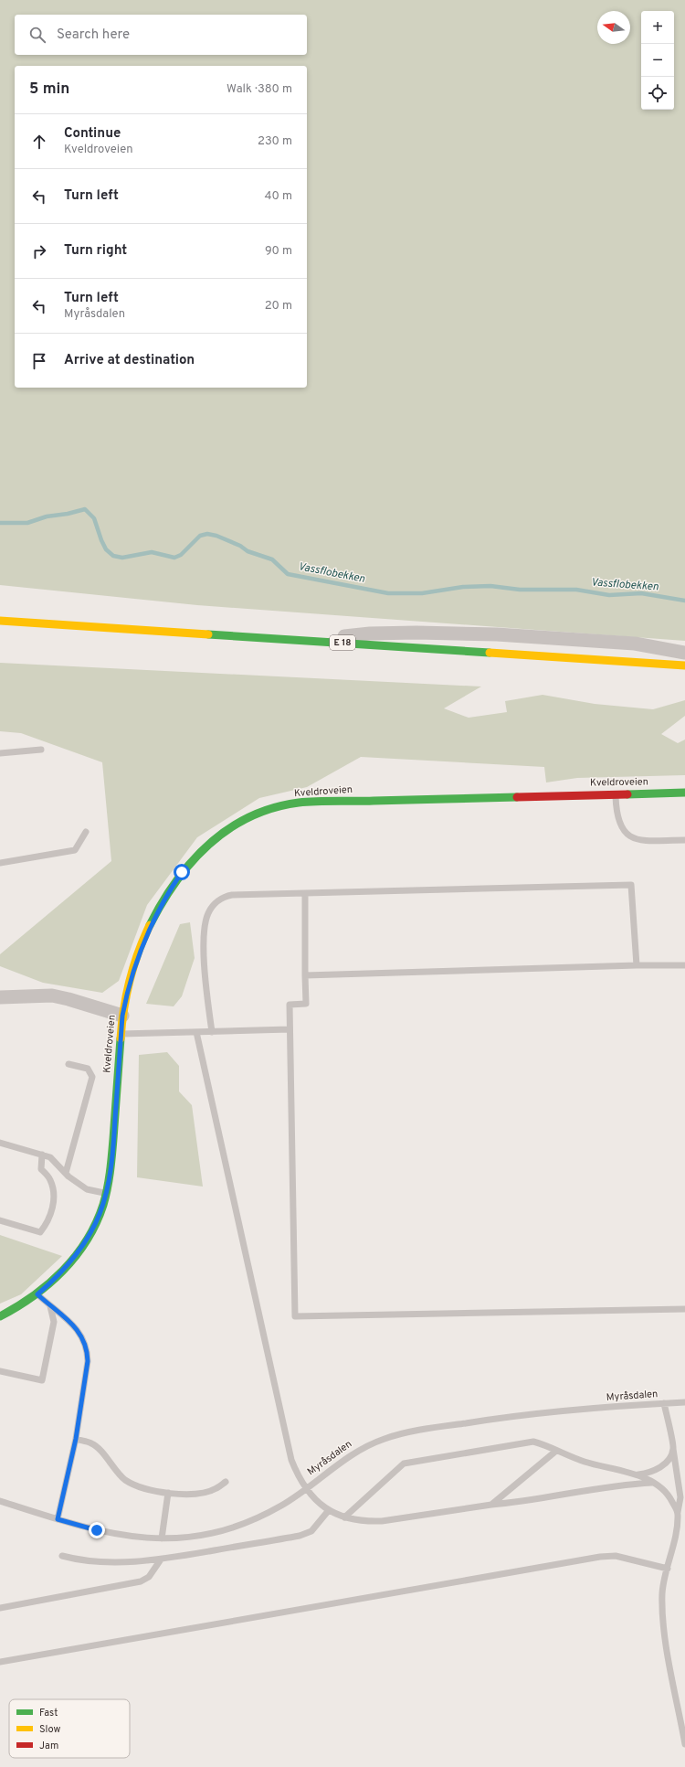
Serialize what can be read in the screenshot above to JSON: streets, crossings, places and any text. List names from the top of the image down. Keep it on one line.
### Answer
{"streets":{"main road":["E 18","Kveldroveien"],"lane":["Myråsdalen"]},"water":["Vassflobekken"],"legend":["Fast","Slow","Jam"],"north":"left","page":{"map_buttons":["+","−"],"search":"Search here","heading":["5 min","Walk · 380 m"],"list":[["Continue","Kveldroveien","230 m"],["Turn left","40 m"],["Turn right","90 m"],["Turn left","Myråsdalen","20 m"],"Arrive at destination"]}}
